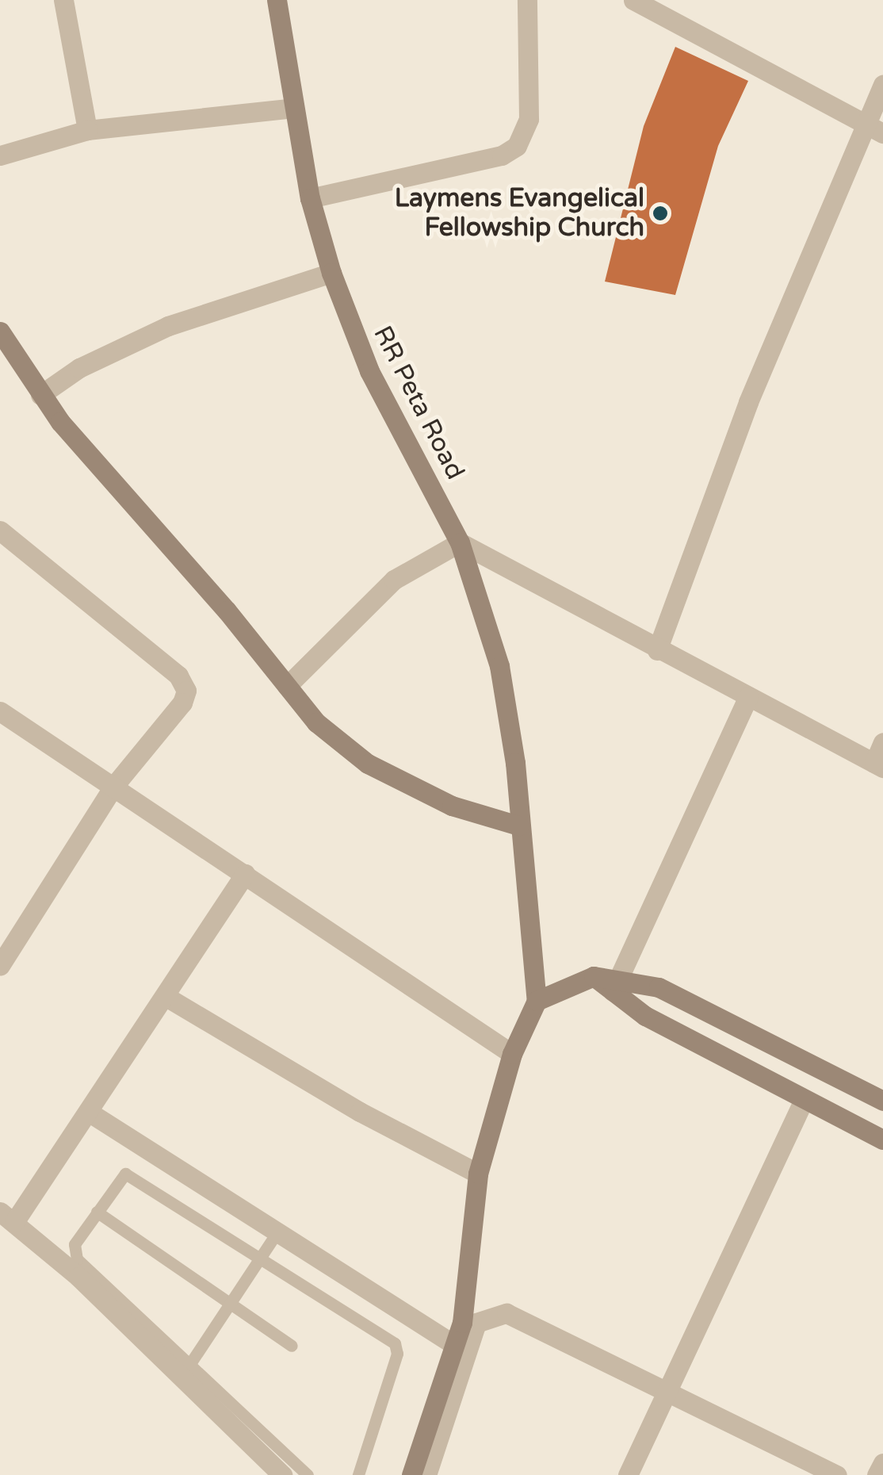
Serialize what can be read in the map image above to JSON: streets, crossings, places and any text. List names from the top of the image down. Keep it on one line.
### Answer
{"streets":{"main road":["RR Peta Road"]},"places":["Laymens Evangelical Fellowship Church"]}
